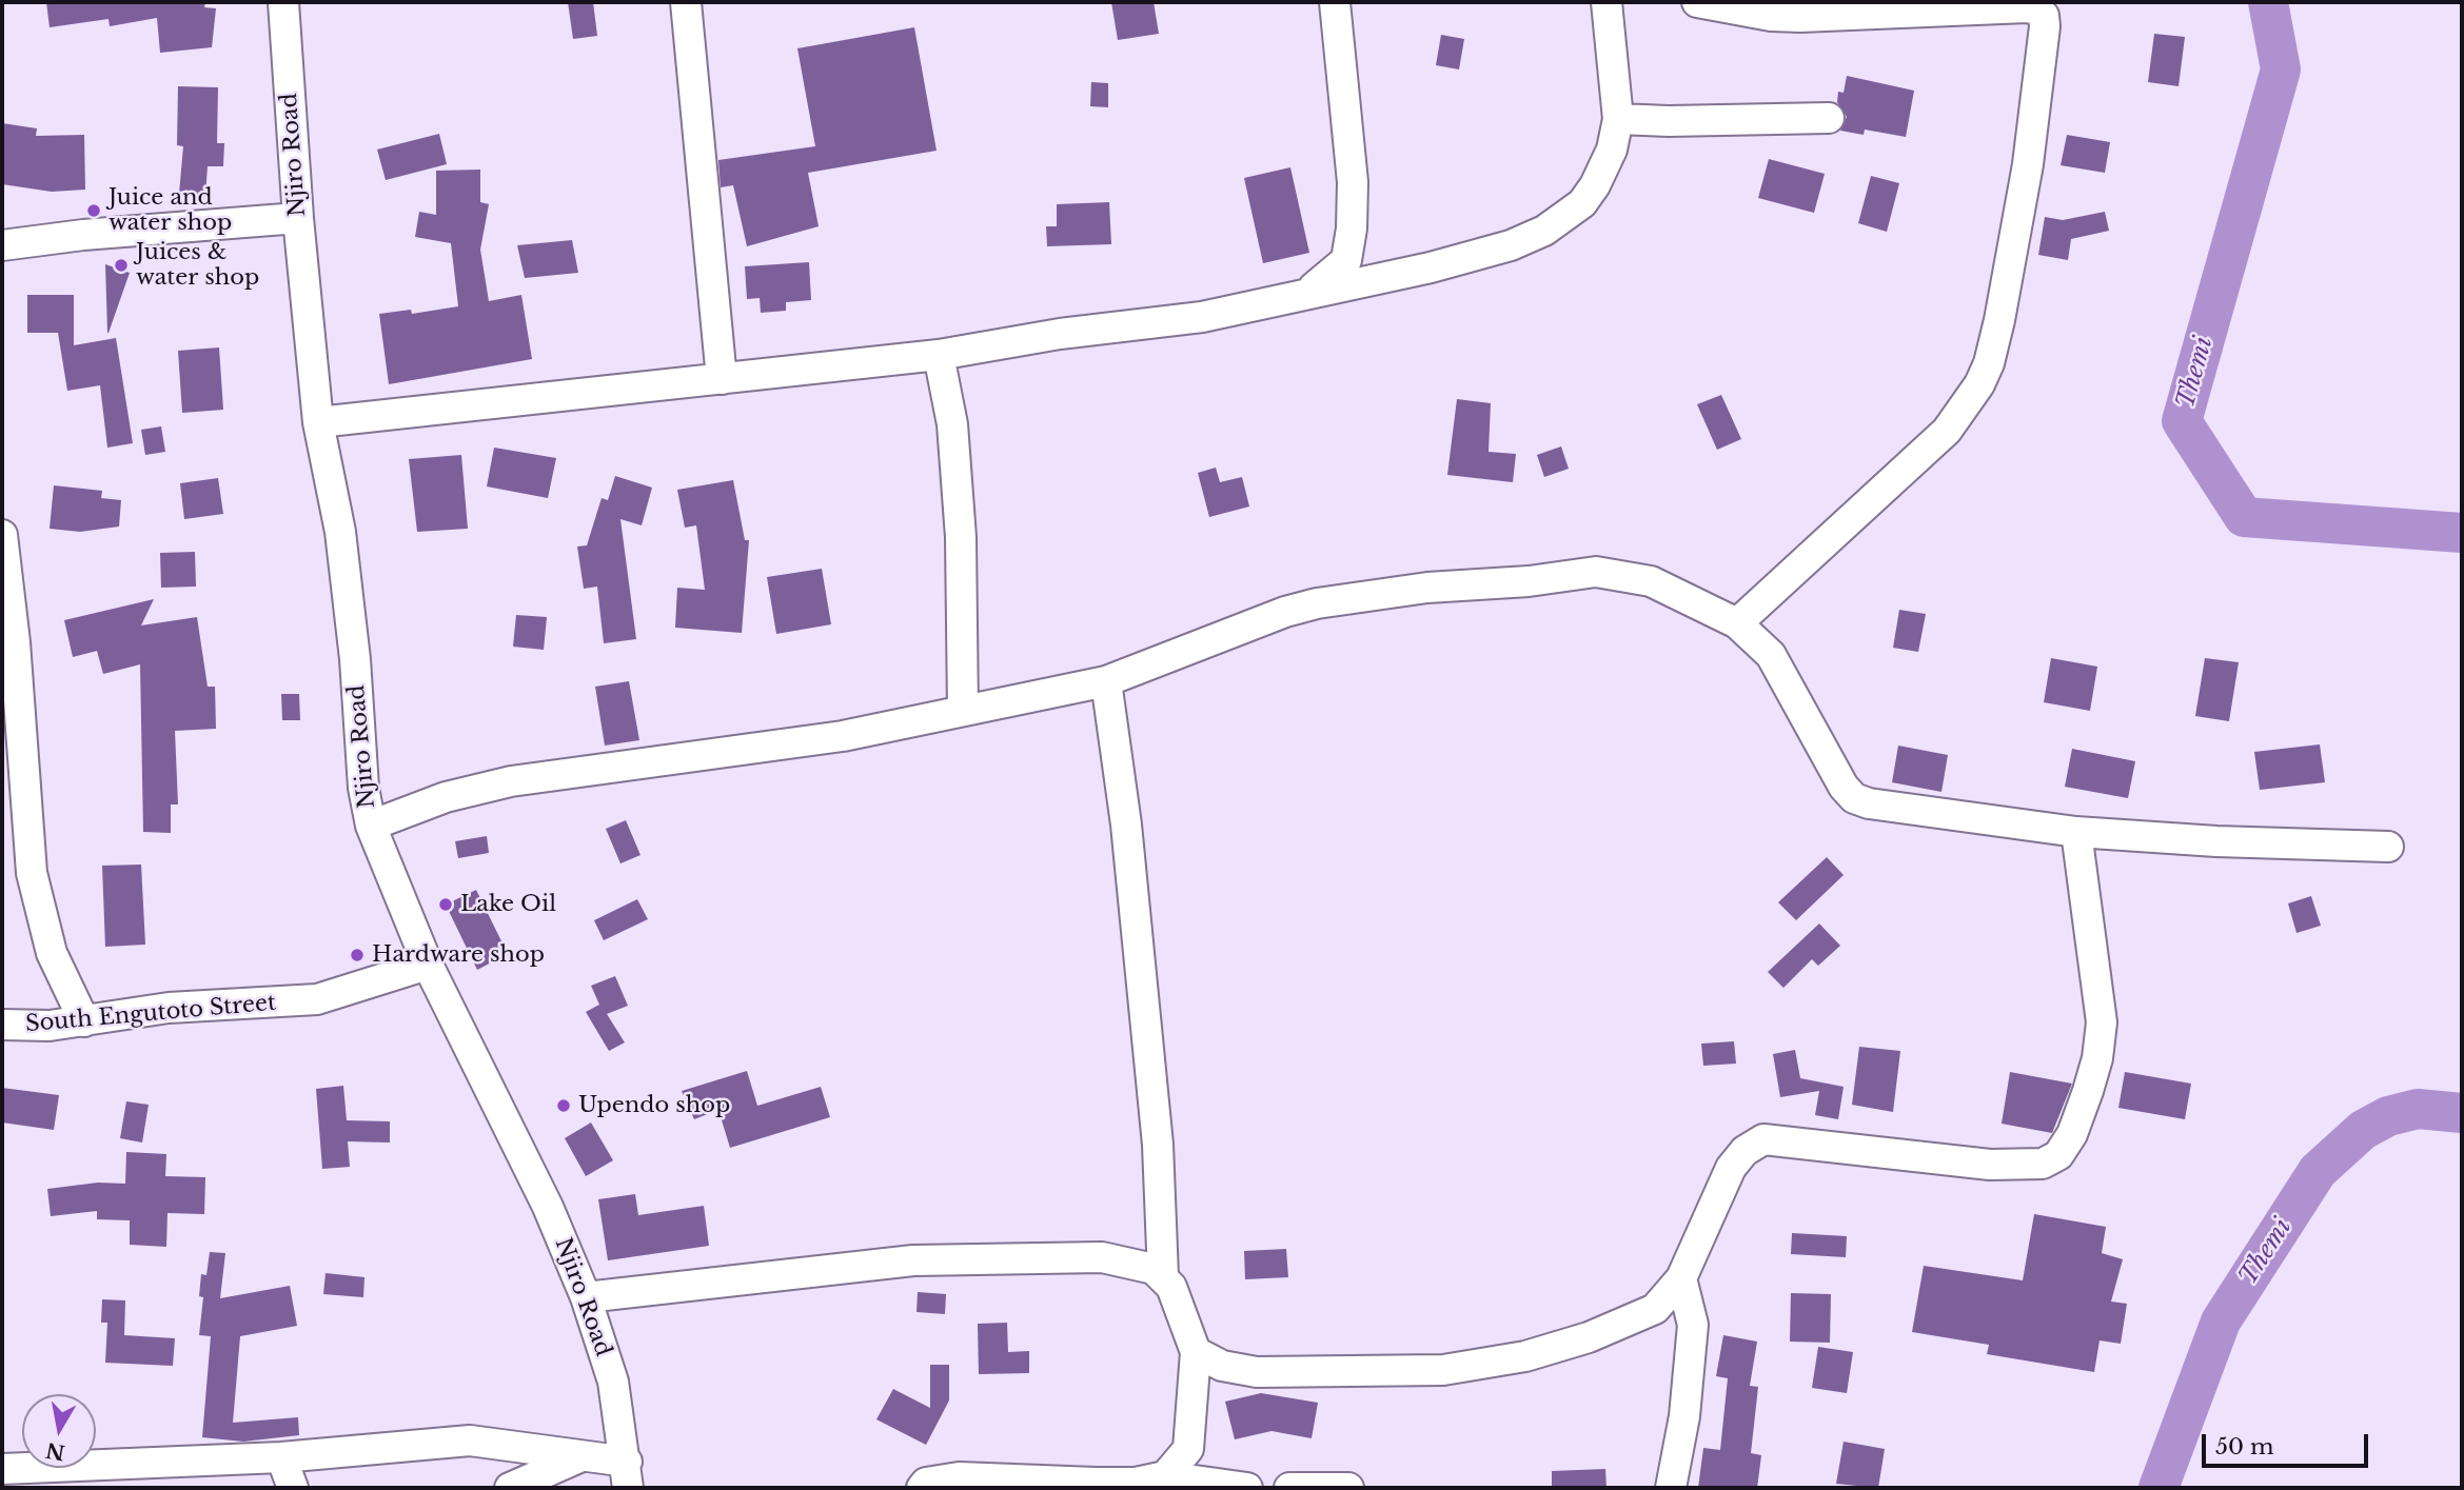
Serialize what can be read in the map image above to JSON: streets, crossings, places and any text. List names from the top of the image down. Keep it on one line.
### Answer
{"streets":{"street":["Njiro Road","South Engutoto Street"]},"crossings":[["Njiro Road","South Engutoto Street"]],"water":["Themi"],"places":["Juice and water shop","Juices & water shop","Lake Oil","Hardware shop","Upendo shop"],"scale_bar":"50 m","north":"bottom"}
